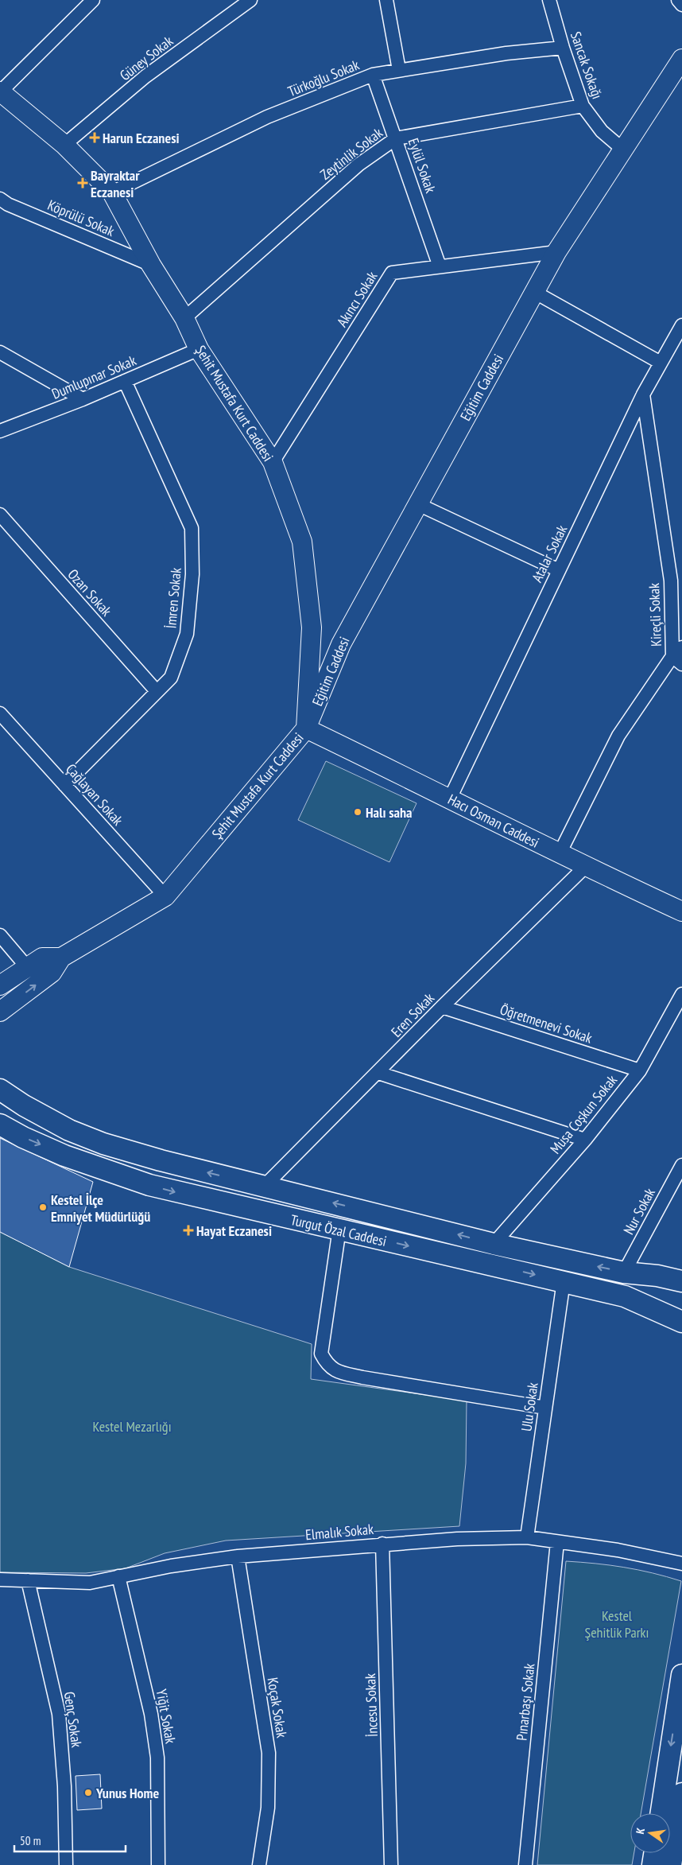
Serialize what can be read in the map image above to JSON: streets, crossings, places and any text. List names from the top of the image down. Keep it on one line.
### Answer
{"streets":{"main road":["Eğitim Caddesi","Şehit Mustafa Kurt Caddesi","Hacı Osman Caddesi","Turgut Özal Caddesi"],"street":["Güney Sokak","Sancak Sokağı","Türkoğlu Sokak","Zeytinlik Sokak","Eylül Sokak","Köprülü Sokak","Akıncı Sokak","Dumlupınar Sokak","Atalar Sokak","Ozan Sokak","İmren Sokak","Kireçli Sokak","Çağlayan Sokak","Eren Sokak","Öğretmenevi Sokak","Musa Coşkun Sokak","Nur Sokak","Ulu Sokak","Elmalık Sokak","Pınarbaşı Sokak","İncesu Sokak","Koçak Sokak","Yiğit Sokak","Genç Sokak"]},"crossings":[["Güney Sokak","Şehit Mustafa Kurt Caddesi"],["Sancak Sokağı","Türkoğlu Sokak"],["Sancak Sokağı","Zeytinlik Sokak"],["Sancak Sokağı","Eğitim Caddesi"],["Türkoğlu Sokak","Eylül Sokak"],["Türkoğlu Sokak","Şehit Mustafa Kurt Caddesi"],["Zeytinlik Sokak","Eylül Sokak"],["Zeytinlik Sokak","Şehit Mustafa Kurt Caddesi"],["Eylül Sokak","Akıncı Sokak"],["Köprülü Sokak","Şehit Mustafa Kurt Caddesi"],["Akıncı Sokak","Eğitim Caddesi"],["Akıncı Sokak","Şehit Mustafa Kurt Caddesi"],["Dumlupınar Sokak","Şehit Mustafa Kurt Caddesi"],["Dumlupınar Sokak","İmren Sokak"],["Eğitim Caddesi","Şehit Mustafa Kurt Caddesi"],["Eğitim Caddesi","Hacı Osman Caddesi"],["Şehit Mustafa Kurt Caddesi","Çağlayan Sokak"],["Şehit Mustafa Kurt Caddesi","Hacı Osman Caddesi"],["Atalar Sokak","Kireçli Sokak"],["Atalar Sokak","Hacı Osman Caddesi"],["Ozan Sokak","İmren Sokak"],["İmren Sokak","Çağlayan Sokak"],["Kireçli Sokak","Hacı Osman Caddesi"],["Hacı Osman Caddesi","Eren Sokak"],["Eren Sokak","Öğretmenevi Sokak"],["Eren Sokak","Turgut Özal Caddesi"],["Öğretmenevi Sokak","Musa Coşkun Sokak"],["Musa Coşkun Sokak","Turgut Özal Caddesi"],["Nur Sokak","Turgut Özal Caddesi"],["Turgut Özal Caddesi","Ulu Sokak"],["Ulu Sokak","Elmalık Sokak"],["Elmalık Sokak","Pınarbaşı Sokak"],["Elmalık Sokak","İncesu Sokak"],["Elmalık Sokak","Koçak Sokak"],["Elmalık Sokak","Yiğit Sokak"],["Elmalık Sokak","Genç Sokak"]],"parks":["Kestel Mezarlığı","Kestel Şehitlik Parkı"],"places":{"health":["Harun Eczanesi","Bayraktar Eczanesi","Hayat Eczanesi"],"other":["Halı saha","Kestel İlçe Emniyet Müdürlüğü","Yunus Home"]},"scale_bar":"50 m","north":"left"}
